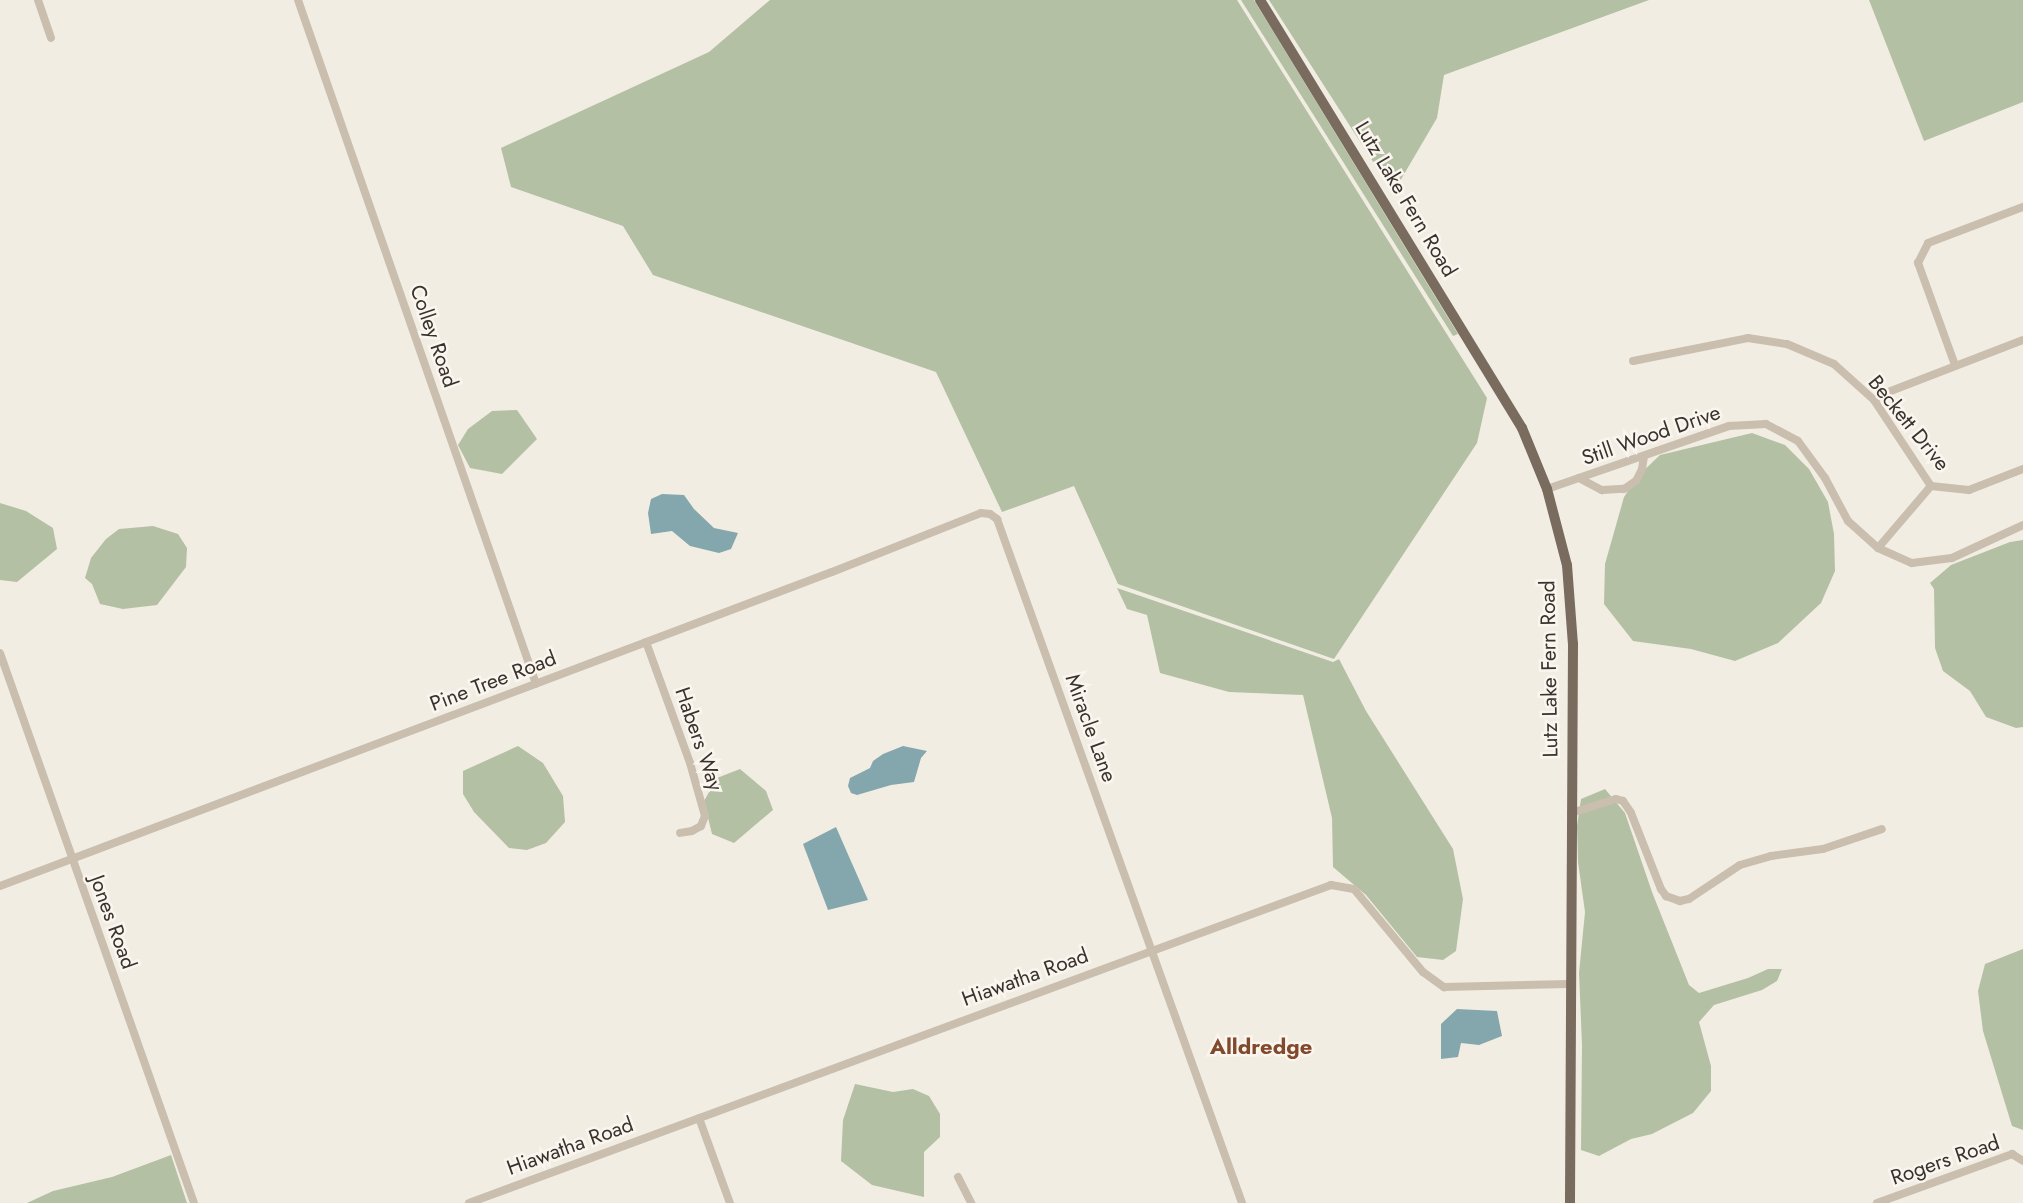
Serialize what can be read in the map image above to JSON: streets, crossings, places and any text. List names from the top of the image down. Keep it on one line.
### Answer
{"streets":{"main road":["Lutz Lake Fern Road"],"street":["Colley Road","Beckett Drive","Still Wood Drive","Pine Tree Road","Miracle Lane","Habers Way","Jones Road","Hiawatha Road","Rogers Road"]},"crossings":[["Lutz Lake Fern Road","Still Wood Drive"],["Lutz Lake Fern Road","Hiawatha Road"],["Colley Road","Pine Tree Road"],["Pine Tree Road","Miracle Lane"],["Pine Tree Road","Habers Way"],["Pine Tree Road","Jones Road"],["Miracle Lane","Hiawatha Road"]],"districts":["Alldredge"]}
